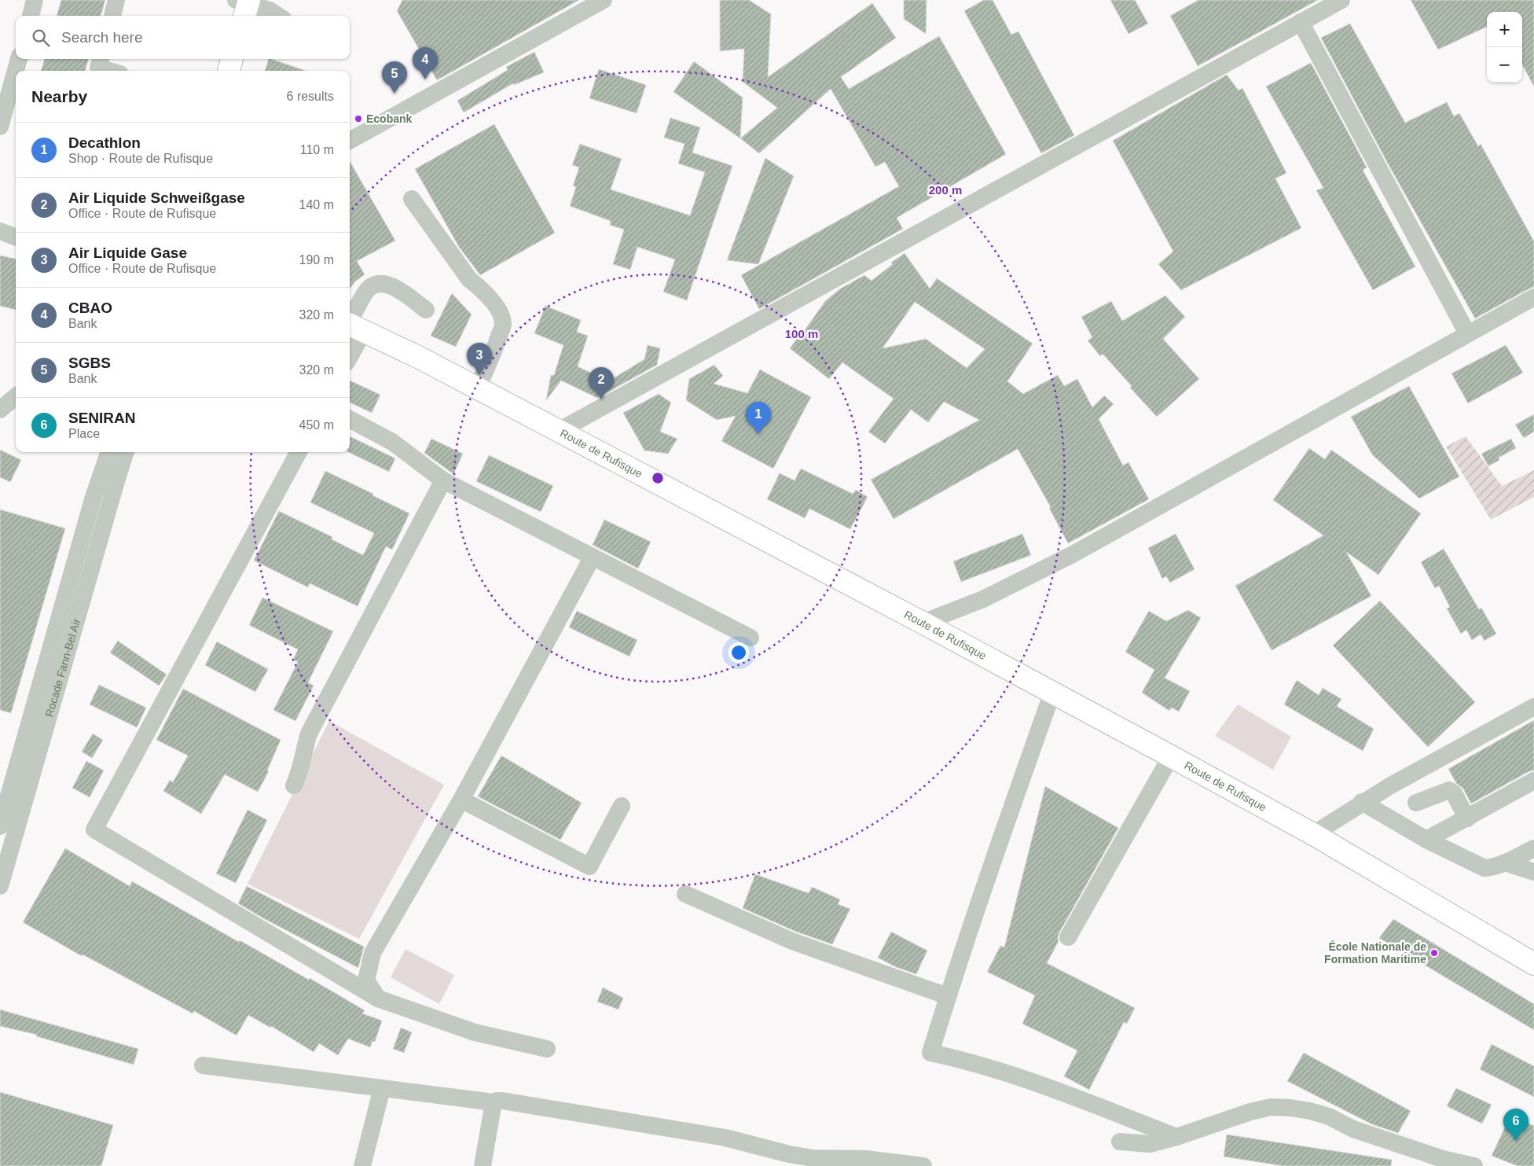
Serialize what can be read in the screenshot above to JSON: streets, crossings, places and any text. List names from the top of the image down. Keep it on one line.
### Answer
{"streets":{"main road":["Route de Rufisque"],"street":["Rocade Fann-Bel Air"]},"places":["Ecobank","École Nationale de Formation Maritime"],"page":{"map_buttons":["+","−"],"search":"Search here","pins":["4","5","3","2","1","6"],"heading":["Nearby","6 results"],"list":[{"mark":"1","name":"Decathlon","note":"Shop · Route de Rufisque","value":"110 m"},{"mark":"2","name":"Air Liquide Schweißgase","note":"Office · Route de Rufisque","value":"140 m"},{"mark":"3","name":"Air Liquide Gase","note":"Office · Route de Rufisque","value":"190 m"},{"mark":"4","name":"CBAO","note":"Bank","value":"320 m"},{"mark":"5","name":"SGBS","note":"Bank","value":"320 m"},{"mark":"6","name":"SENIRAN","note":"Place","value":"450 m"}]},"rings":["200 m","100 m"]}
